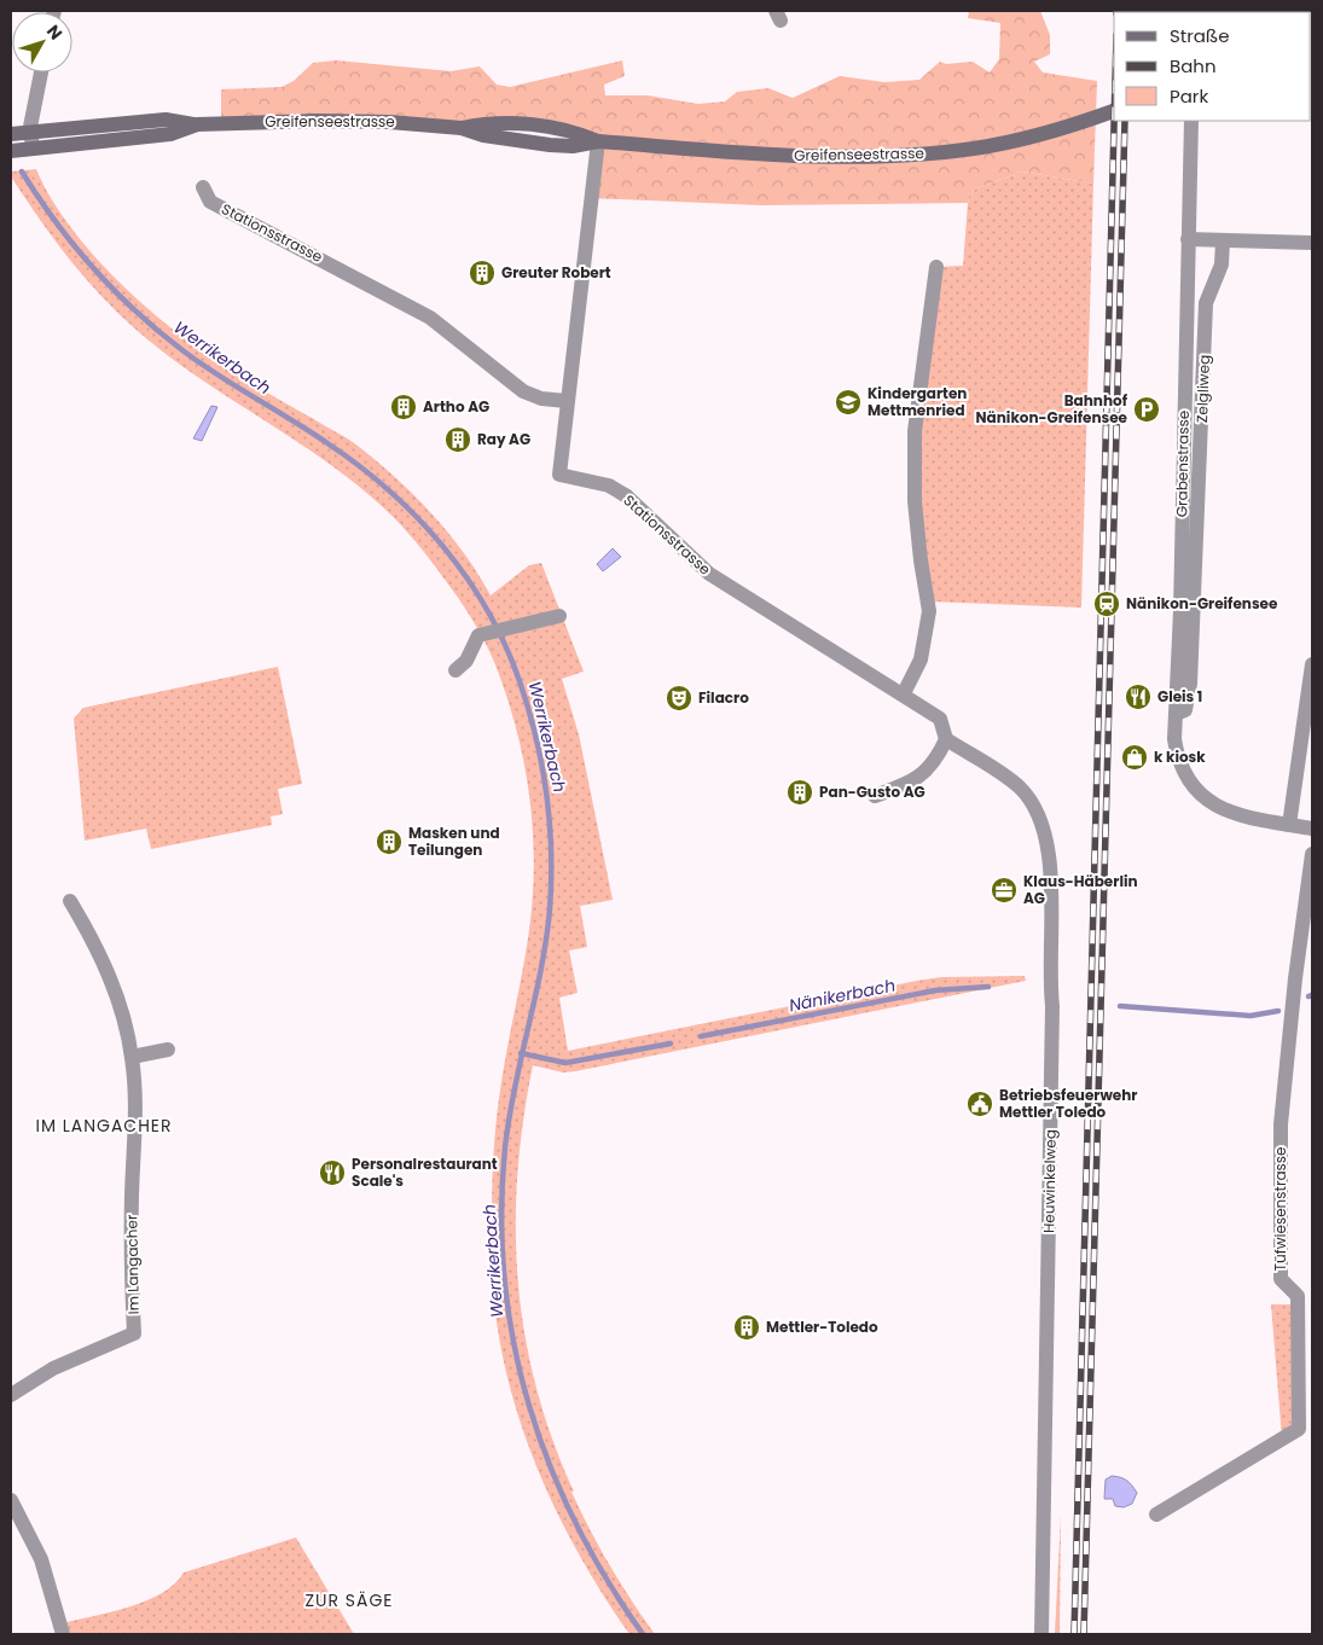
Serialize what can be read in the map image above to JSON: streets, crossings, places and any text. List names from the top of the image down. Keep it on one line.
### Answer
{"streets":{"street":["Greifenseestrasse","Stationsstrasse","Zelgliweg","Grabenstrasse","Heuwinkelweg","Tüfwiesenstrasse","Im Langacher"]},"crossings":[["Stationsstrasse","Heuwinkelweg"],["Zelgliweg","Grabenstrasse"]],"districts":["IM LANGACHER","ZUR SÄGE"],"water":["Werrikerbach","Nänikerbach"],"places":{"building":["Greuter Robert","Artho AG","Ray AG","Pan-Gusto AG","Masken und Teilungen","Mettler-Toledo"],"school or university":["Kindergarten Mettmenried"],"parking":["Bahnhof Nänikon-Greifensee"],"station":["Nänikon-Greifensee"],"restaurant":["Gleis 1","Personalrestaurant Scale's"],"theatre":["Filacro"],"shop":["k kiosk"],"office":["Klaus-Häberlin AG"],"public building":["Betriebsfeuerwehr Mettler Toledo"]},"legend":["Straße","Bahn","Park"],"north":"top right"}
